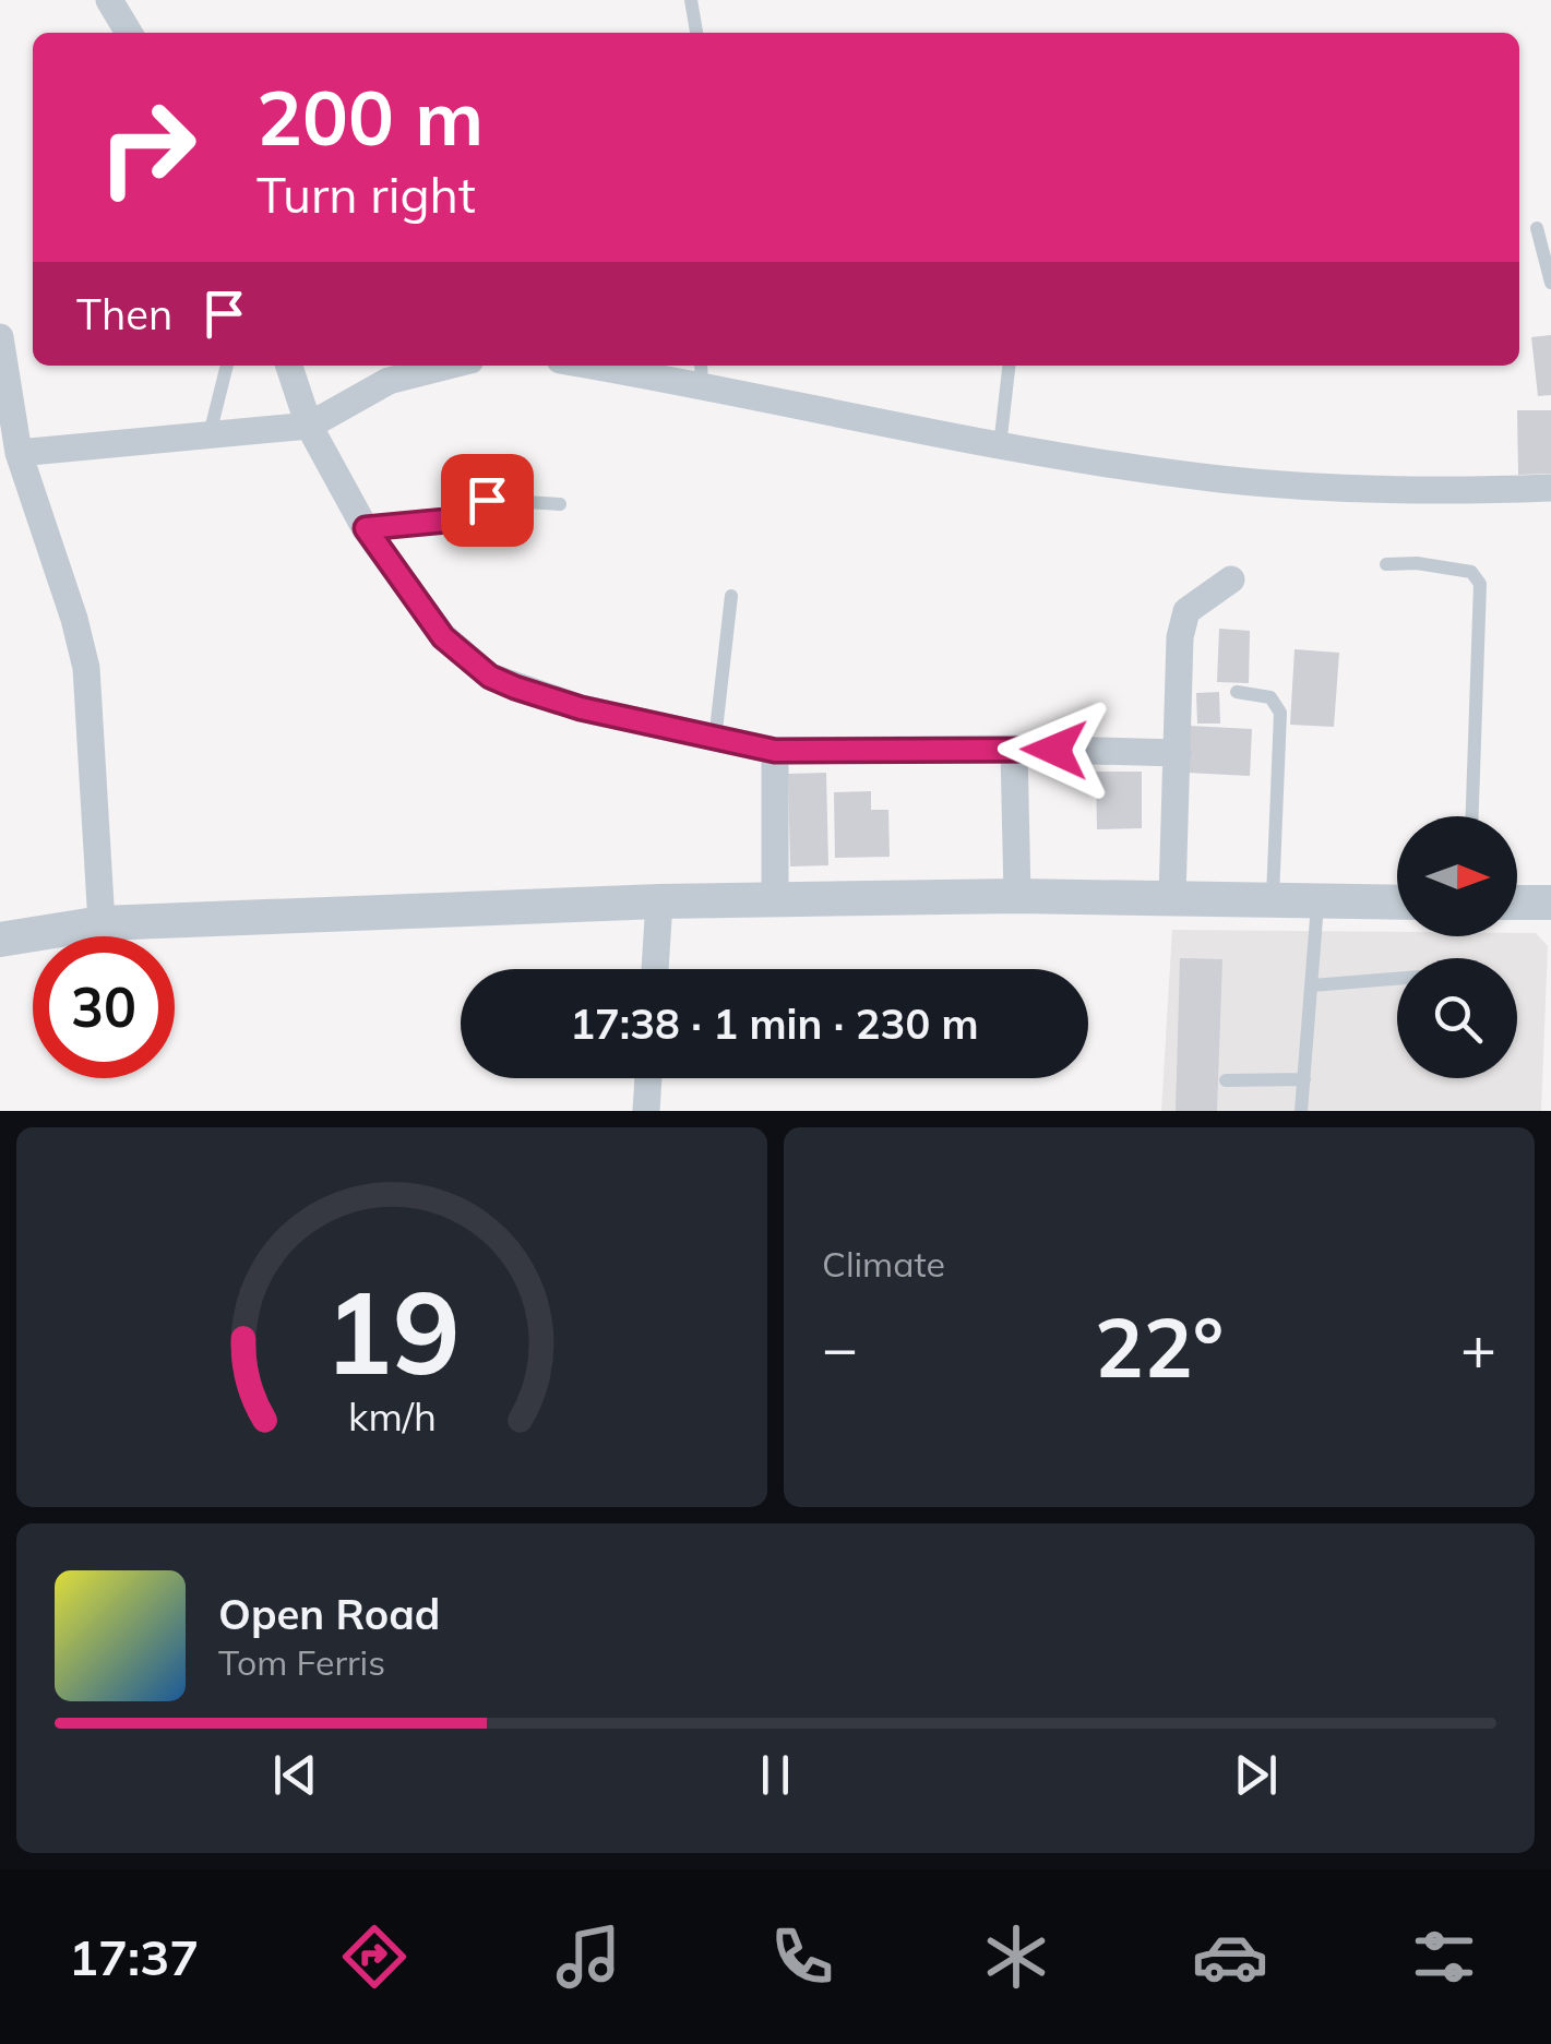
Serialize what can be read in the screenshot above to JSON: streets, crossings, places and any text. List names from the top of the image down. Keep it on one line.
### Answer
{"north":"right","page":{"turn":["200 m","Turn right"],"then":"Then","limit":"30","trip":"17:38 · 1 min · 230 m","tile":"Climate","heat":["−","22°","+"],"song":["Open Road","Tom Ferris"],"tabs":"17:37","gauge":["19","km/h"]}}
